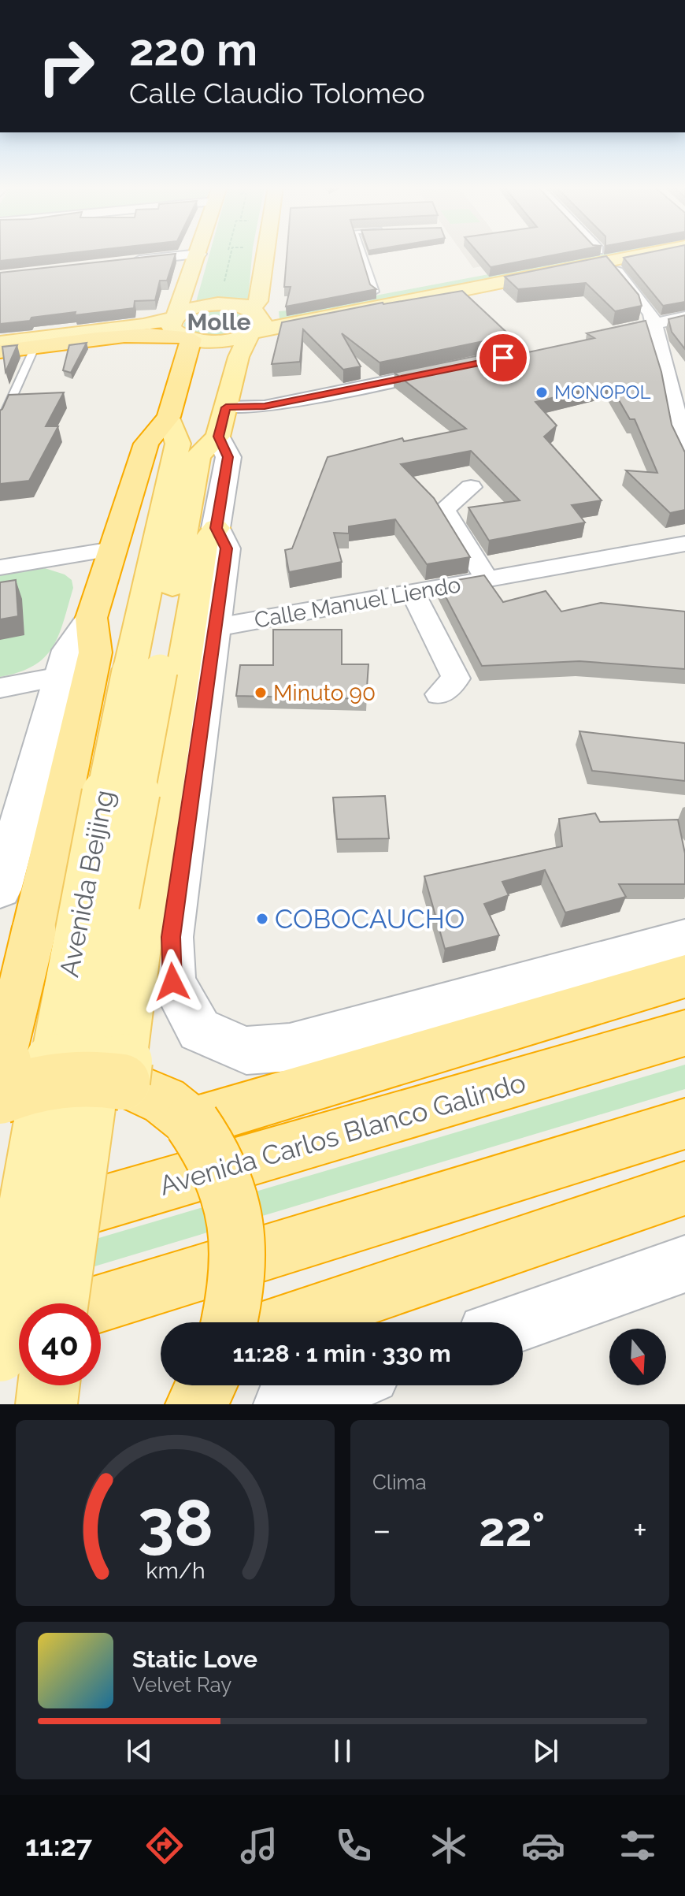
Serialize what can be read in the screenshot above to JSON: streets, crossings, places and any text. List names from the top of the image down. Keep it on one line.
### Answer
{"streets":{"highway":["Avenida Carlos Blanco Galindo"],"main road":["Avenida Beijing"],"street":["Calle Manuel Liendo"]},"districts":["Molle"],"places":["MONOPOL","Minuto 90","COBOCAUCHO"],"north":"bottom","page":{"turn":["220 m","Calle Claudio Tolomeo"],"limit":"40","trip":"11:28 · 1 min · 330 m","tile":"Clima","heat":["−","22°","+"],"song":["Static Love","Velvet Ray"],"tabs":"11:27","gauge":["38","km/h"]}}
